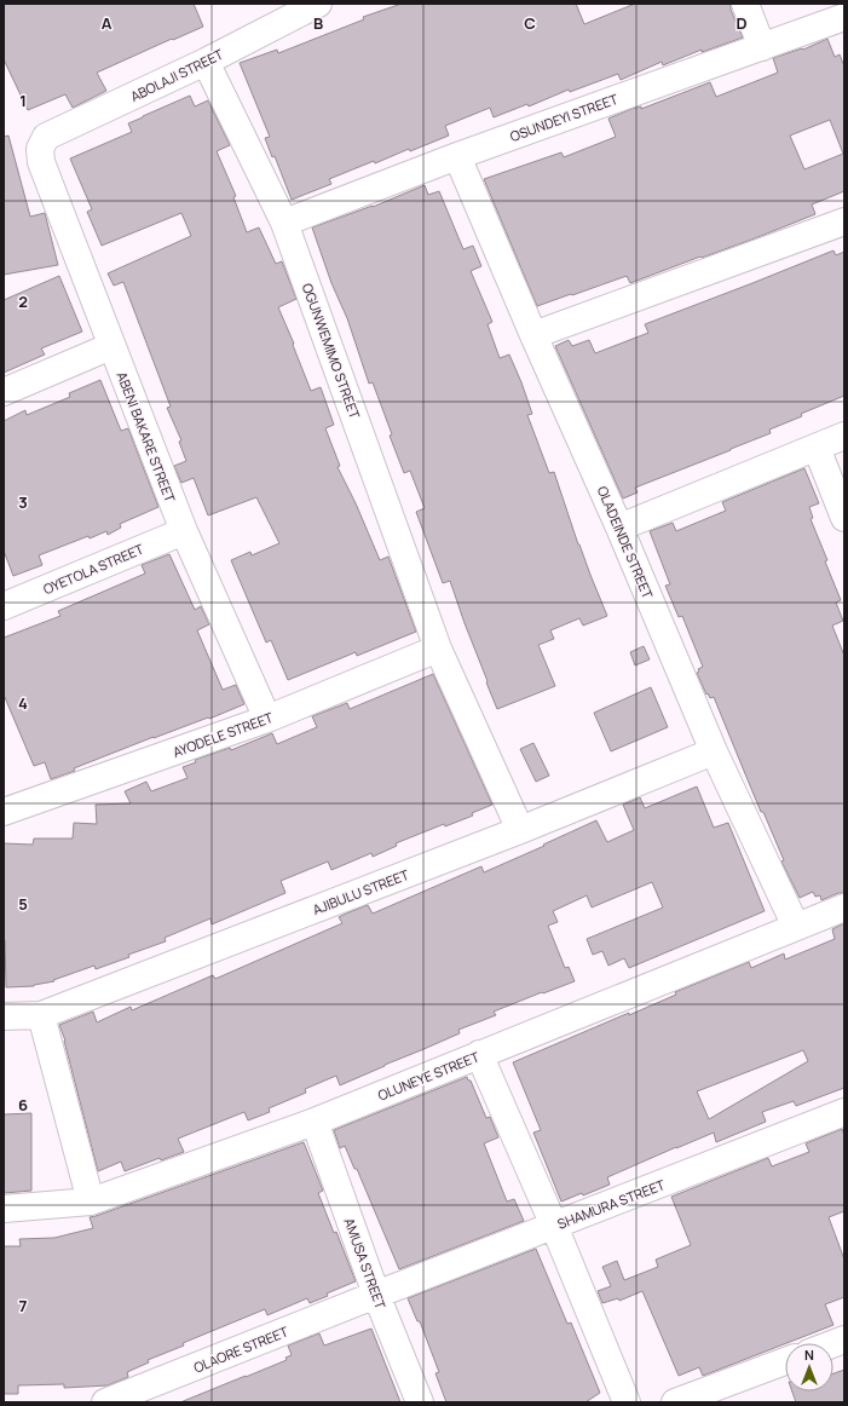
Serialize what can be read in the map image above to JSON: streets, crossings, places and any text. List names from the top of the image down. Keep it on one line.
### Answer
{"streets":{"street":["ABOLAJI STREET","OSUNDEYI STREET","OGUNWEMIMO STREET","ABENI BAKARE STREET","OLADEINDE STREET","OYETOLA STREET","AYODELE STREET","AJIBULU STREET","OLUNEYE STREET","SHAMURA STREET","AMUSA STREET","OLAORE STREET"]},"crossings":[["ABOLAJI STREET","OGUNWEMIMO STREET"],["ABOLAJI STREET","ABENI BAKARE STREET"],["OSUNDEYI STREET","OGUNWEMIMO STREET"],["OSUNDEYI STREET","OLADEINDE STREET"],["OGUNWEMIMO STREET","AYODELE STREET"],["OGUNWEMIMO STREET","AJIBULU STREET"],["ABENI BAKARE STREET","OYETOLA STREET"],["ABENI BAKARE STREET","AYODELE STREET"],["OLADEINDE STREET","AJIBULU STREET"],["OLADEINDE STREET","OLUNEYE STREET"],["OLUNEYE STREET","AMUSA STREET"],["SHAMURA STREET","AMUSA STREET"],["SHAMURA STREET","OLAORE STREET"],["AMUSA STREET","OLAORE STREET"]],"north":"top","grid":{"columns":["A","B","C","D"],"rows":["1","2","3","4","5","6","7"]}}
